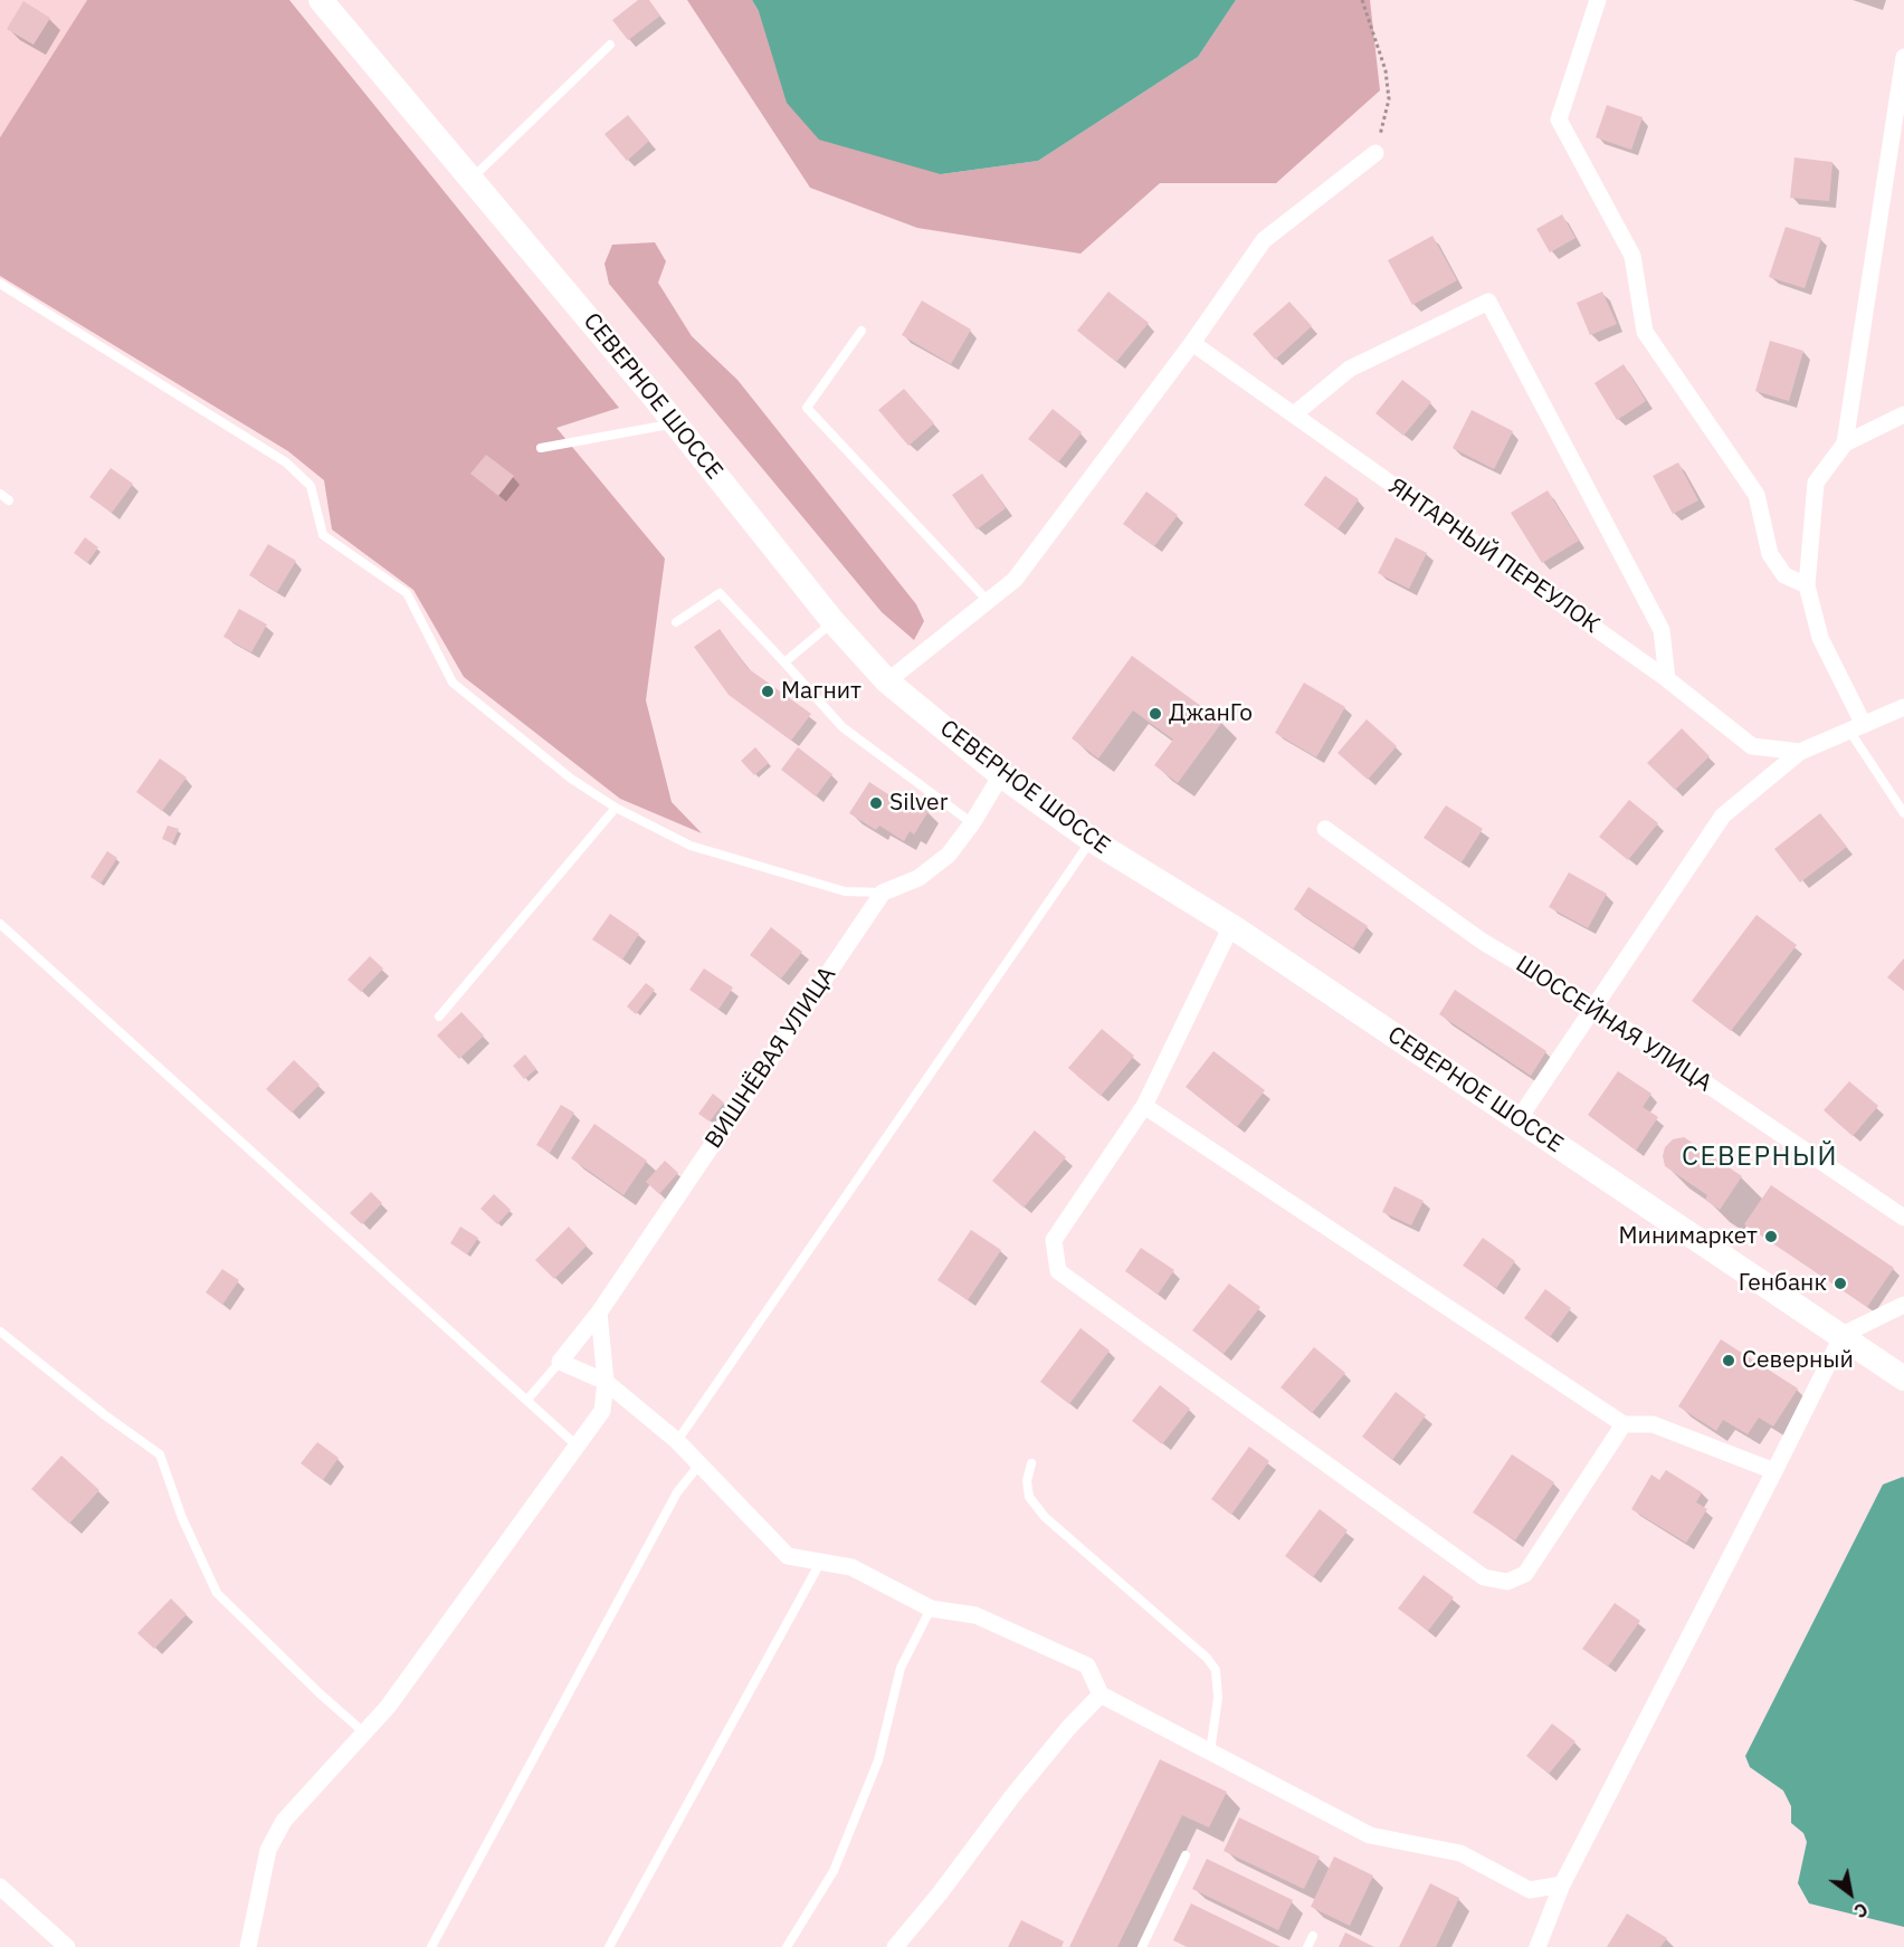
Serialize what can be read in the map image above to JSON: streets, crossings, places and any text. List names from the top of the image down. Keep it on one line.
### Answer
{"streets":{"main road":["СЕВЕРНОЕ ШОССЕ"],"street":["ЯНТАРНЫЙ ПЕРЕУЛОК","ШОССЕЙНАЯ УЛИЦА","ВИШНЁВАЯ УЛИЦА"]},"districts":["СЕВЕРНЫЙ"],"places":["Магнит","ДжанГо","Silver","Минимаркет","Генбанк","Северный"],"north":"bottom right"}
